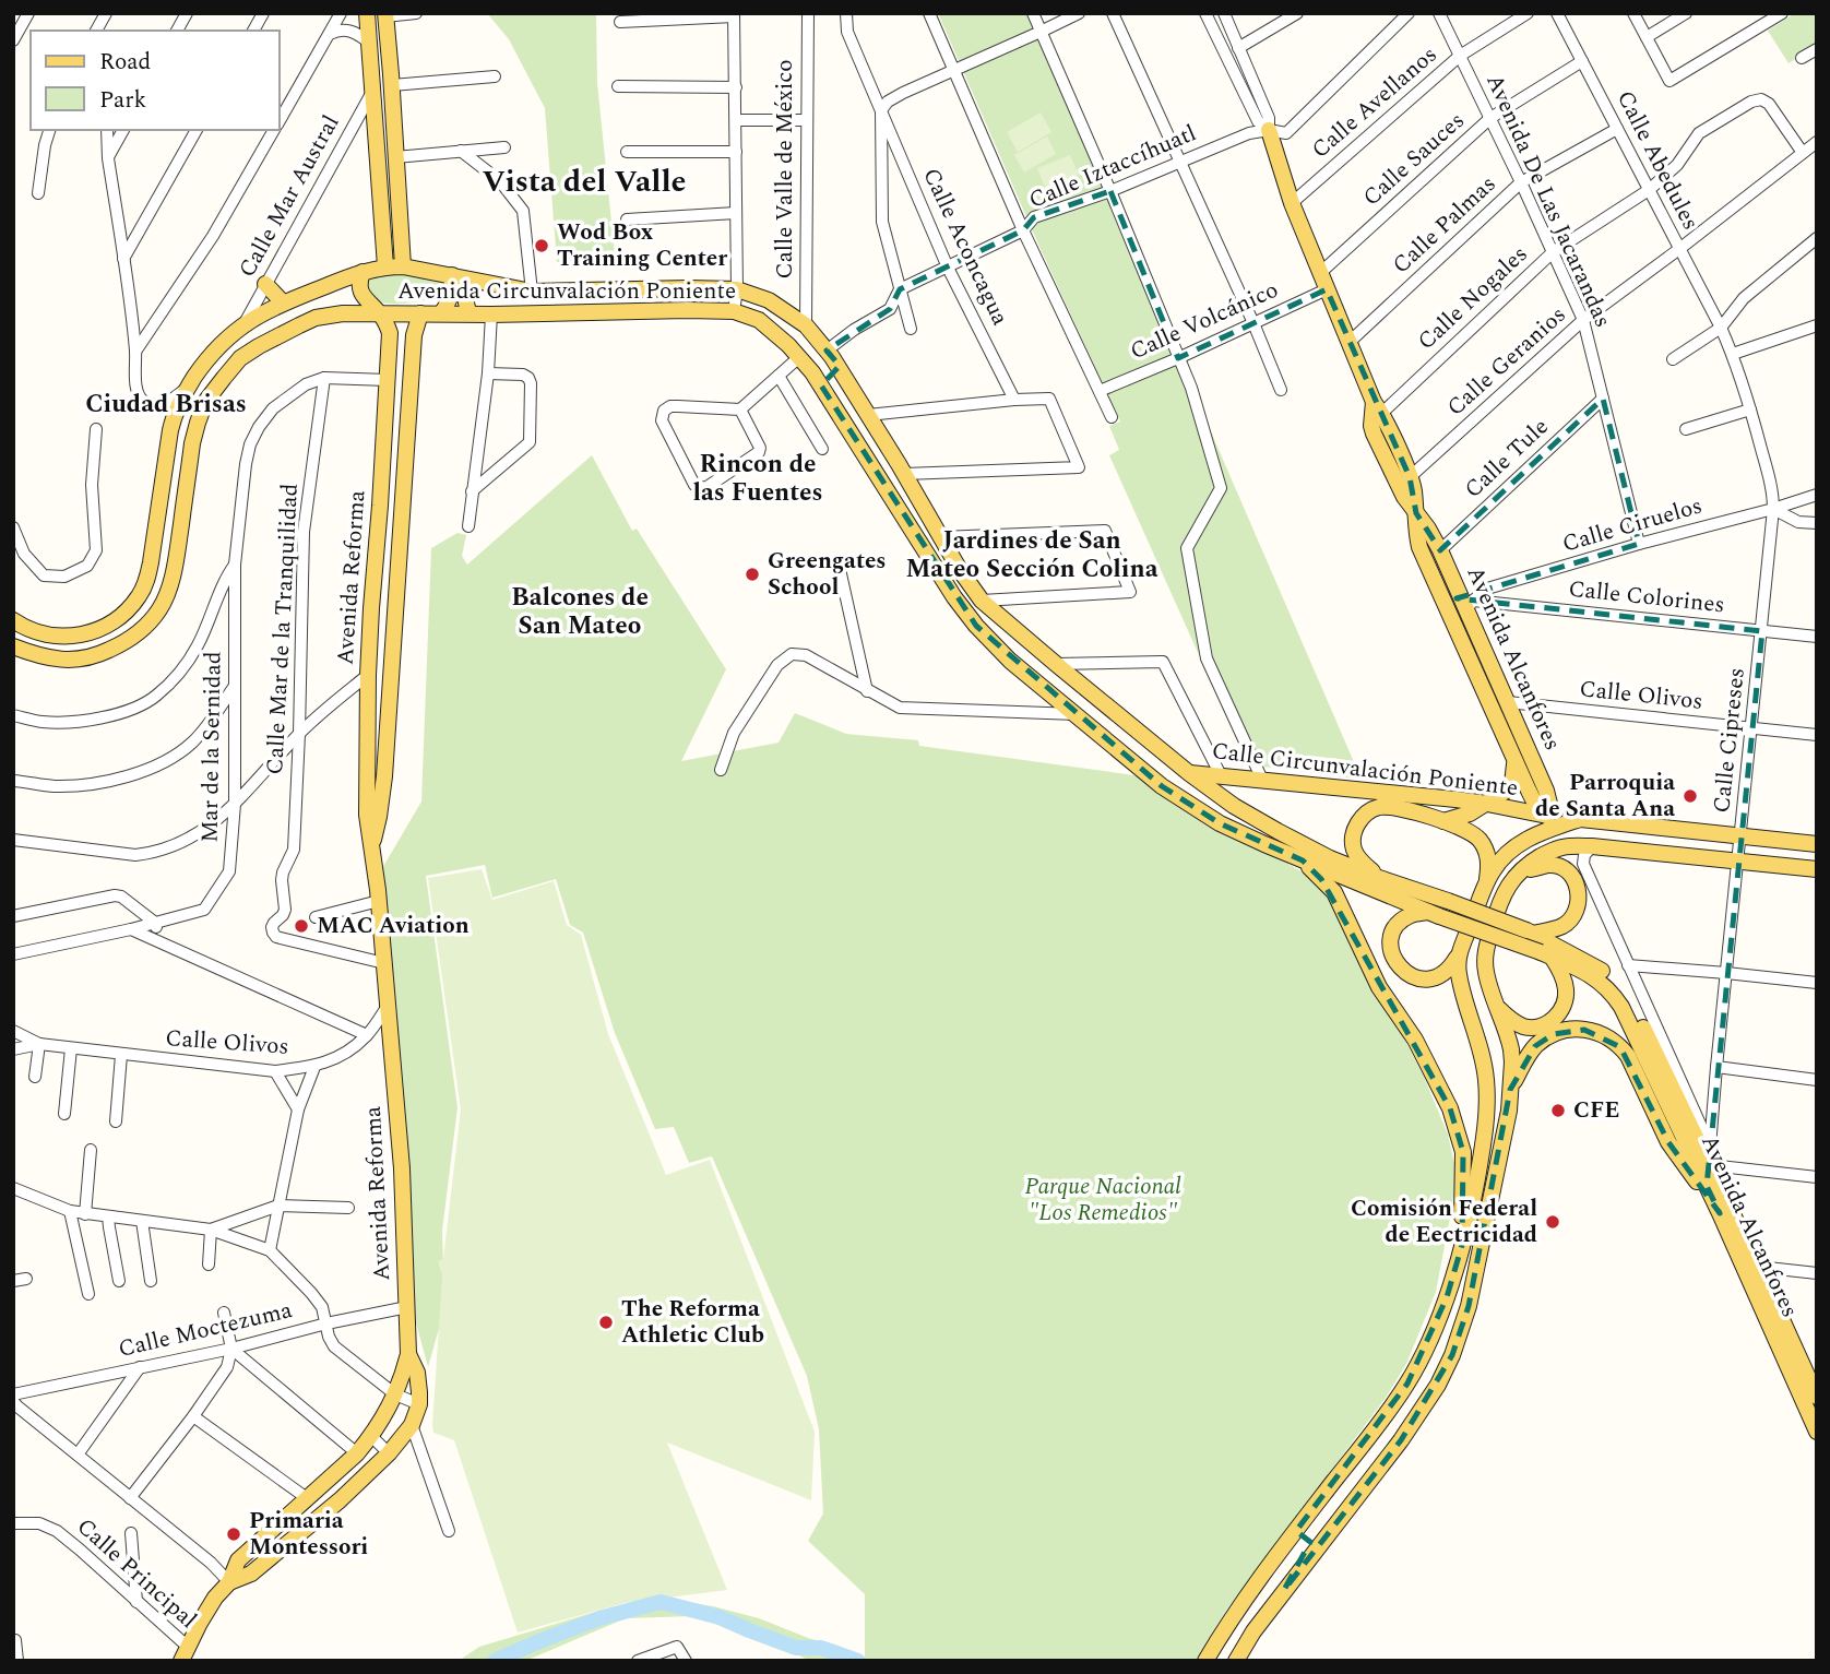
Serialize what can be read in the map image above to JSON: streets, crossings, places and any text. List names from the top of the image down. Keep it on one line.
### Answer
{"streets":{"main road":["Avenida Circunvalación Poniente","Avenida Reforma","Avenida Alcanfores","Calle Circunvalación Poniente"],"street":["Calle Avellanos","Calle Sauces","Calle Abedules","Calle Iztaccíhuatl","Calle Valle de México","Calle Mar Austral","Avenida De Las Jacarandas","Calle Palmas","Calle Aconcagua","Calle Nogales","Calle Volcánico","Calle Geranios","Calle Tule","Calle Ciruelos","Calle Colorines","Calle Mar de la Tranquilidad","Calle Olivos","Calle Cipreses","Mar de la Sernidad","Calle Moctezuma","Calle Principal"]},"crossings":[["Calle Avellanos","Avenida De Las Jacarandas"],["Calle Avellanos","Avenida Alcanfores"],["Calle Sauces","Calle Abedules"],["Calle Sauces","Avenida De Las Jacarandas"],["Calle Sauces","Avenida Alcanfores"],["Calle Abedules","Calle Palmas"],["Calle Abedules","Calle Nogales"],["Calle Abedules","Calle Geranios"],["Calle Abedules","Calle Cipreses"],["Calle Iztaccíhuatl","Calle Aconcagua"],["Calle Iztaccíhuatl","Avenida Circunvalación Poniente"],["Calle Iztaccíhuatl","Avenida Alcanfores"],["Calle Valle de México","Avenida Circunvalación Poniente"],["Calle Mar Austral","Avenida Circunvalación Poniente"],["Avenida De Las Jacarandas","Calle Palmas"],["Avenida De Las Jacarandas","Calle Nogales"],["Avenida De Las Jacarandas","Calle Geranios"],["Avenida De Las Jacarandas","Calle Tule"],["Avenida De Las Jacarandas","Calle Ciruelos"],["Calle Palmas","Avenida Alcanfores"],["Avenida Circunvalación Poniente","Avenida Reforma"],["Avenida Circunvalación Poniente","Avenida Alcanfores"],["Avenida Circunvalación Poniente","Calle Circunvalación Poniente"],["Calle Nogales","Calle Geranios"],["Calle Nogales","Avenida Alcanfores"],["Calle Volcánico","Avenida Alcanfores"],["Calle Geranios","Avenida Alcanfores"],["Calle Tule","Avenida Alcanfores"],["Calle Ciruelos","Calle Colorines"],["Calle Ciruelos","Avenida Alcanfores"],["Calle Ciruelos","Calle Cipreses"],["Avenida Reforma","Calle Mar de la Tranquilidad"],["Avenida Reforma","Calle Olivos"],["Avenida Reforma","Calle Moctezuma"],["Avenida Reforma","Calle Principal"],["Calle Colorines","Avenida Alcanfores"],["Calle Colorines","Calle Cipreses"],["Avenida Alcanfores","Calle Olivos"],["Avenida Alcanfores","Calle Cipreses"],["Avenida Alcanfores","Calle Circunvalación Poniente"],["Calle Olivos","Calle Cipreses"],["Calle Cipreses","Calle Circunvalación Poniente"]],"districts":["Vista del Valle","Ciudad Brisas","Rincon de las Fuentes","Jardines de San Mateo Sección Colina","Balcones de San Mateo"],"parks":["Parque Nacional \"Los Remedios\""],"places":["Wod Box Training Center","Greengates School","Parroquia de Santa Ana","MAC Aviation","CFE","Comisión Federal de Eectricidad","The Reforma Athletic Club","Primaria Montessori"],"legend":["Road","Park"]}
